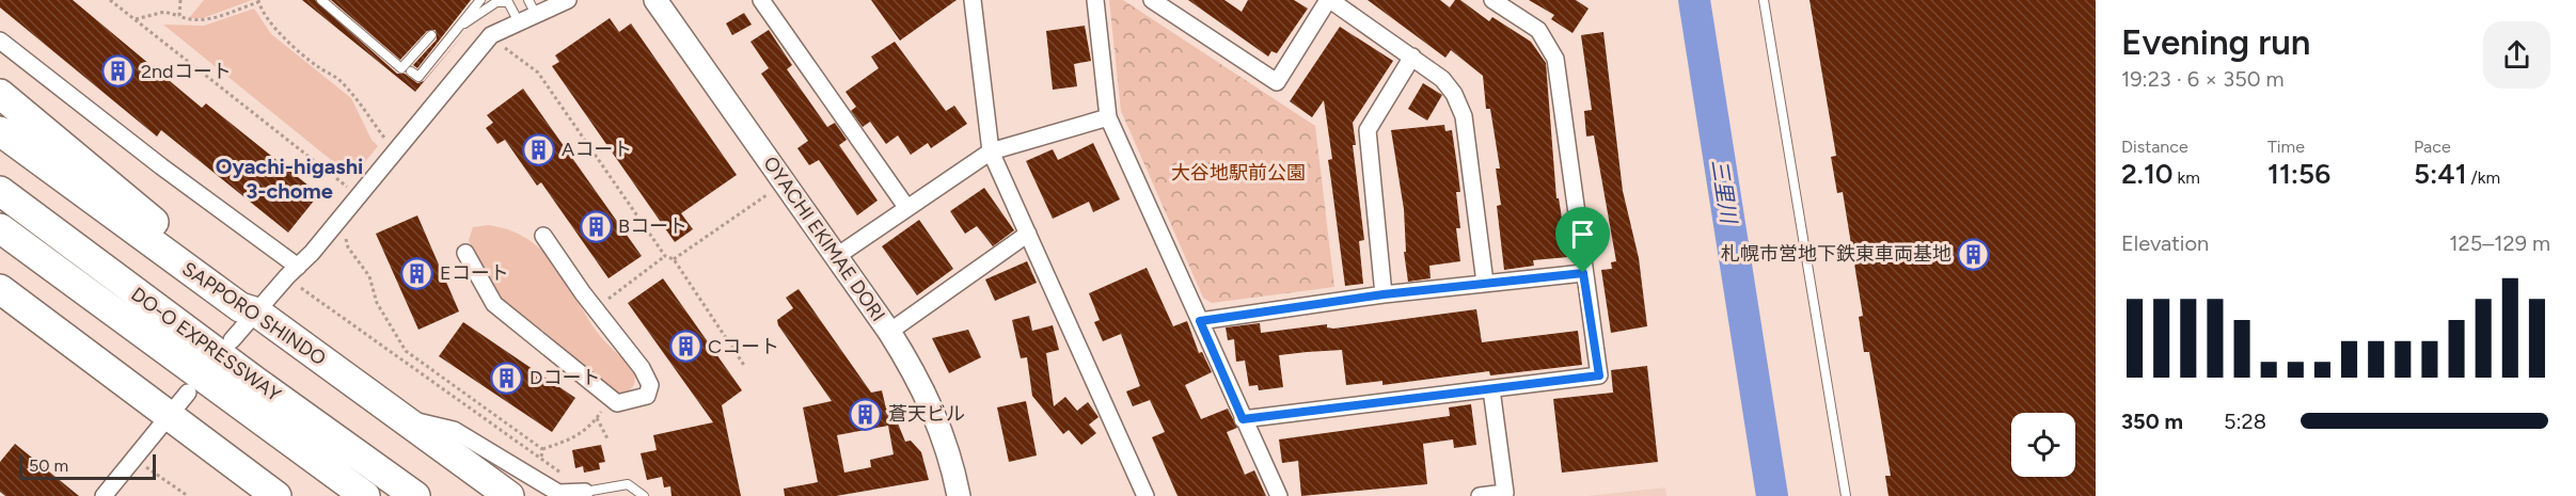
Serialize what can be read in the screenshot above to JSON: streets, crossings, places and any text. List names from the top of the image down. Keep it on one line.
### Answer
{"streets":{"highway":["SAPPORO SHINDO","DO-O EXPRESSWAY"],"street":["OYACHI EKIMAE DORI"]},"districts":["Oyachi-higashi 3-chome"],"water":["三里川"],"parks":["大谷地駅前公園"],"places":{"building":["2ndコート","Aコート","Bコート","札幌市営地下鉄東車両基地","Eコート","Cコート","Dコート","蒼天ビル"]},"scale_bar":"50 m","page":{"heading":["Evening run","19:23 · 6 × 350 m"],"stats":[["Distance","2.10 km"],["Time","11:56"],["Pace","5:41 /km"]],"chart":["Elevation","125–129 m"],"list":[{"name":"350 m","note":"5:28"}],"scale":"50 m"}}
